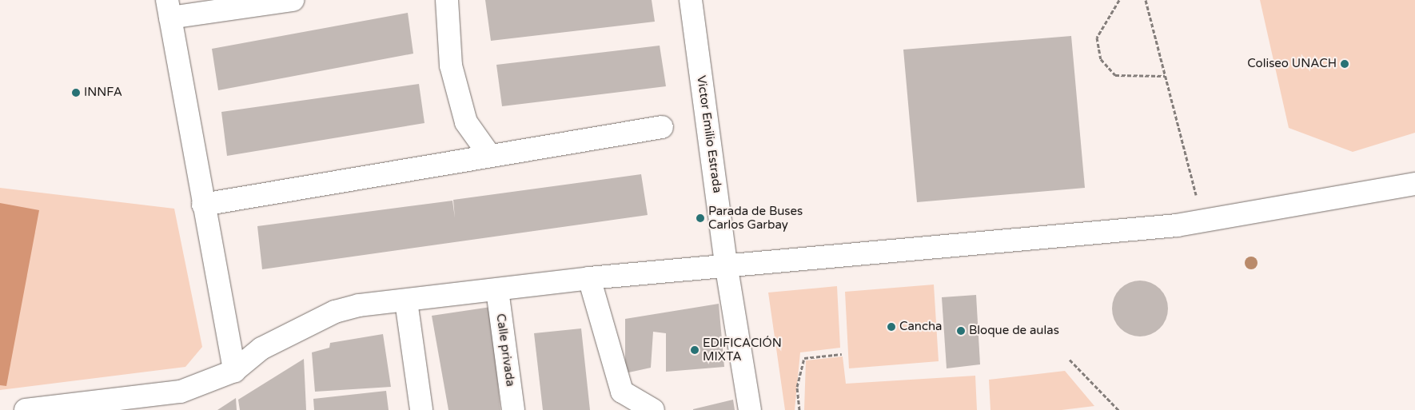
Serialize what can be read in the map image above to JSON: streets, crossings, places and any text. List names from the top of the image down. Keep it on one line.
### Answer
{"streets":{"street":["Victor Emilio Estrada","Calle privada"]},"places":["Coliseo UNACH","INNFA","Parada de Buses Carlos Garbay","Cancha","Bloque de aulas","EDIFICACIÓN MIXTA"]}
